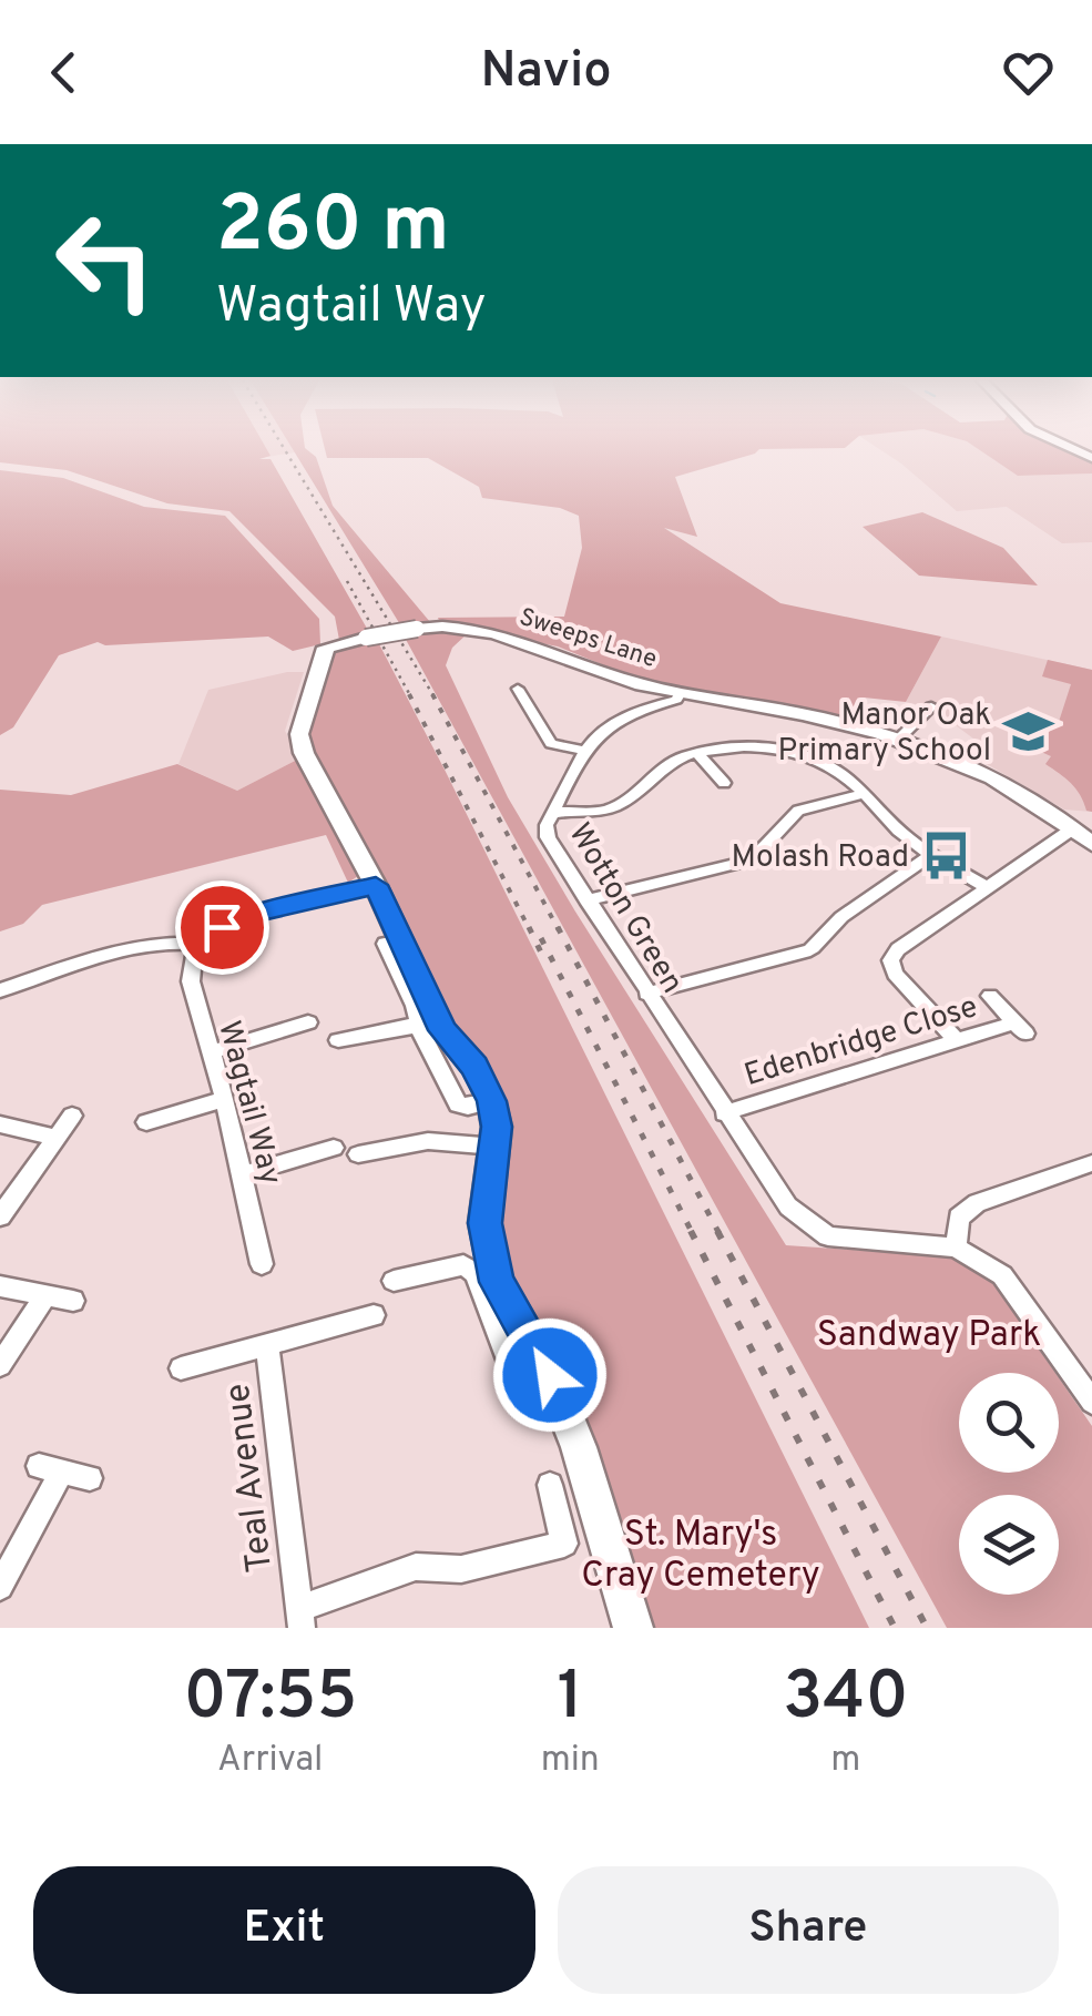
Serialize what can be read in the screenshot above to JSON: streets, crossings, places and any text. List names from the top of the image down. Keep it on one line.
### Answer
{"streets":{"street":["Sweeps Lane","Wotton Green","Edenbridge Close","Wagtail Way","Teal Avenue"]},"crossings":[["Wotton Green","Edenbridge Close"]],"parks":["Sandway Park","St. Mary's Cray Cemetery"],"places":{"school or university":["Manor Oak Primary School"],"bus stop":["Molash Road"]},"page":{"header":"Navio","turn":["260 m","Wagtail Way"],"eta":["07:55","Arrival","1","min","340","m"],"buttons":["Exit","Share"]}}
